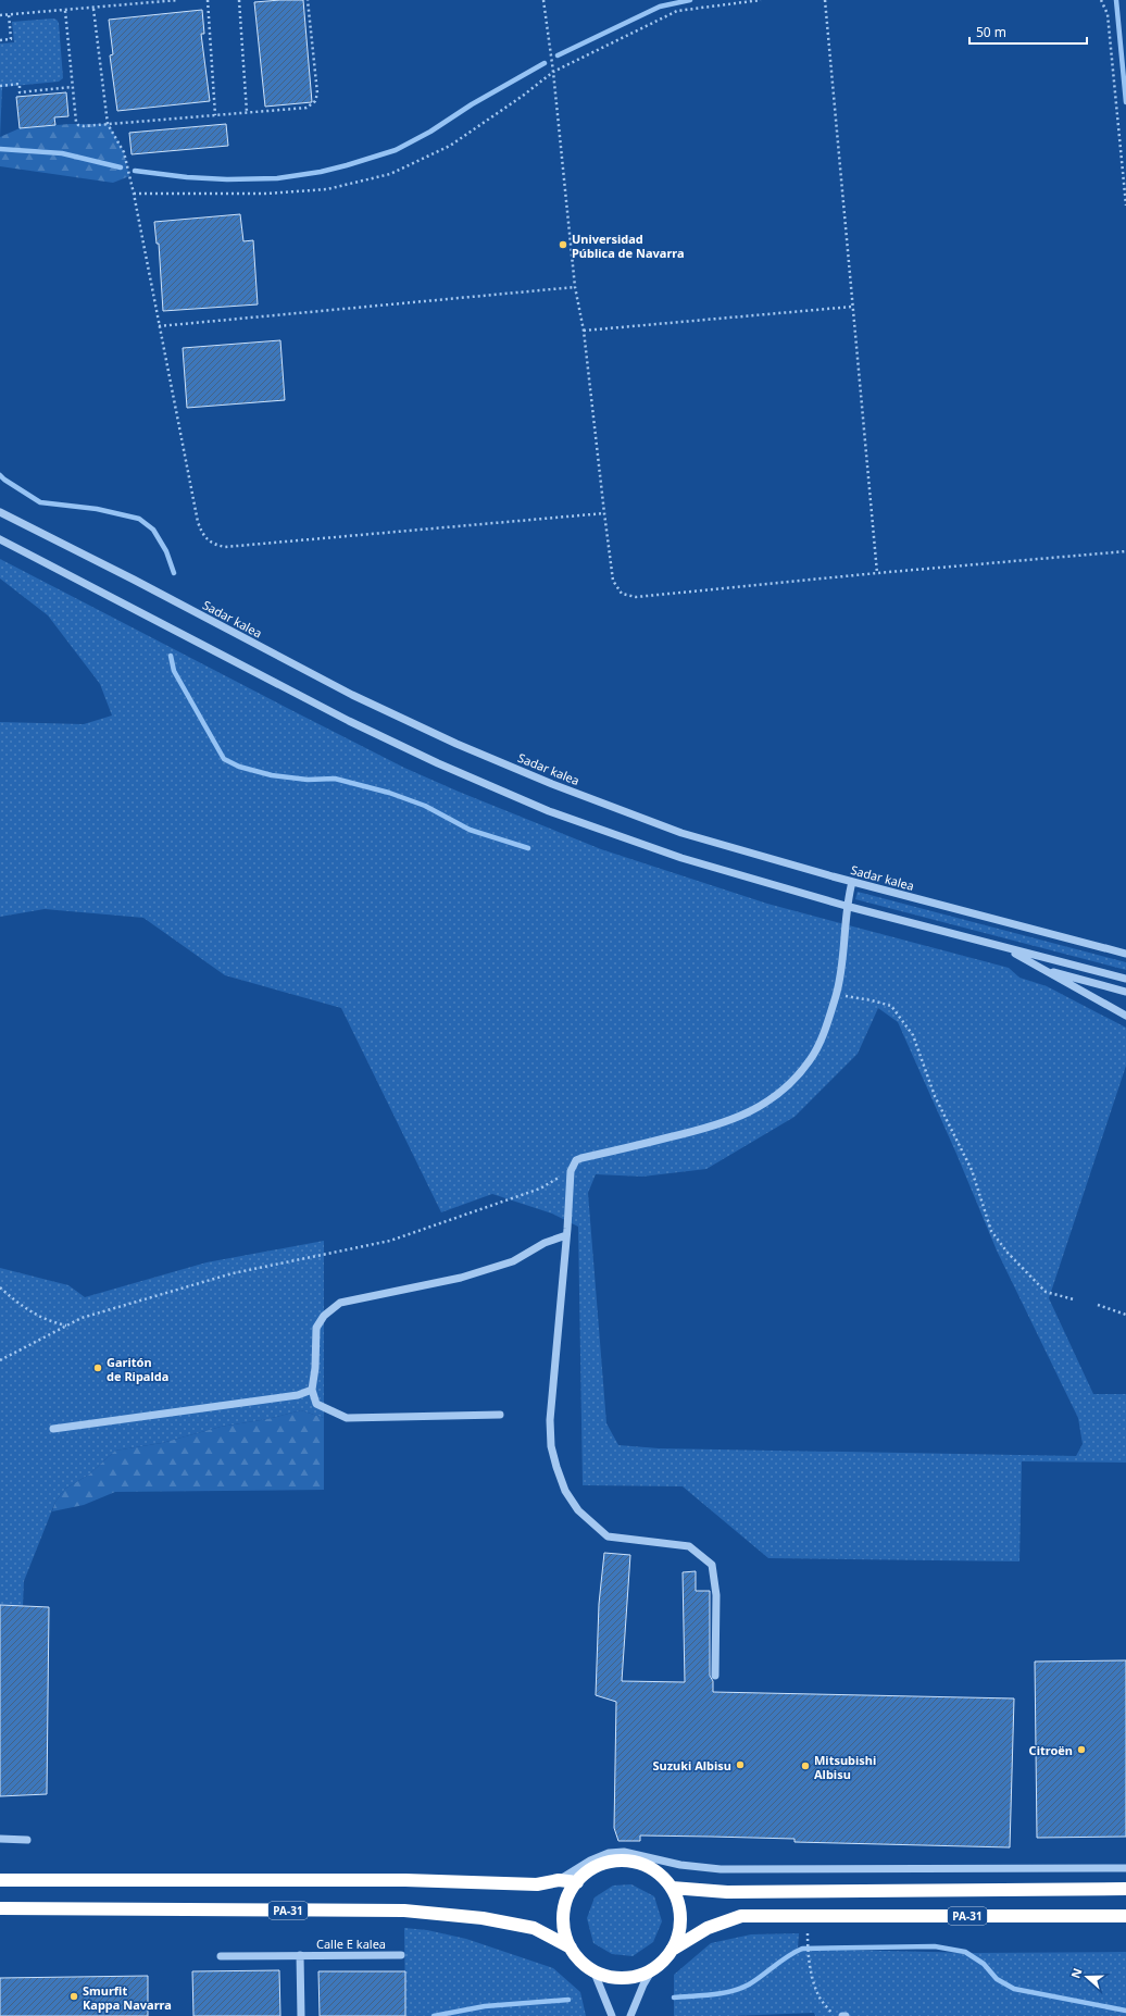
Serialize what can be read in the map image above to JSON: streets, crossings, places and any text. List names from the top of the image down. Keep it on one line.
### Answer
{"streets":{"highway":["PA-31"],"street":["Sadar kalea","Calle E kalea"]},"places":["Universidad Pública de Navarra","Garitón de Ripalda","Citroën","Suzuki Albisu","Mitsubishi Albisu","Smurfit Kappa Navarra"],"scale_bar":"50 m","north":"left"}
